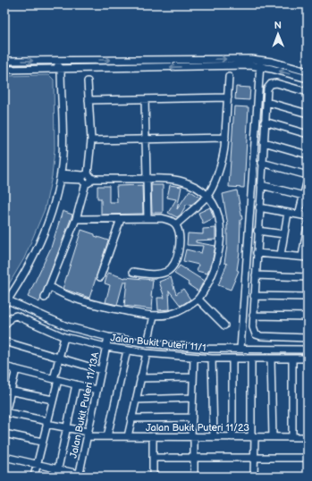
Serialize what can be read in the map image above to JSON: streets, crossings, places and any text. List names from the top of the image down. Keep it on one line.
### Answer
{"streets":{"street":["Jalan Bukit Puteri 11/1","Jalan Bukit Puteri 11/13A","Jalan Bukit Puteri 11/23"]},"crossings":[["Jalan Bukit Puteri 11/1","Jalan Bukit Puteri 11/13A"],["Jalan Bukit Puteri 11/13A","Jalan Bukit Puteri 11/23"]],"north":"top"}
